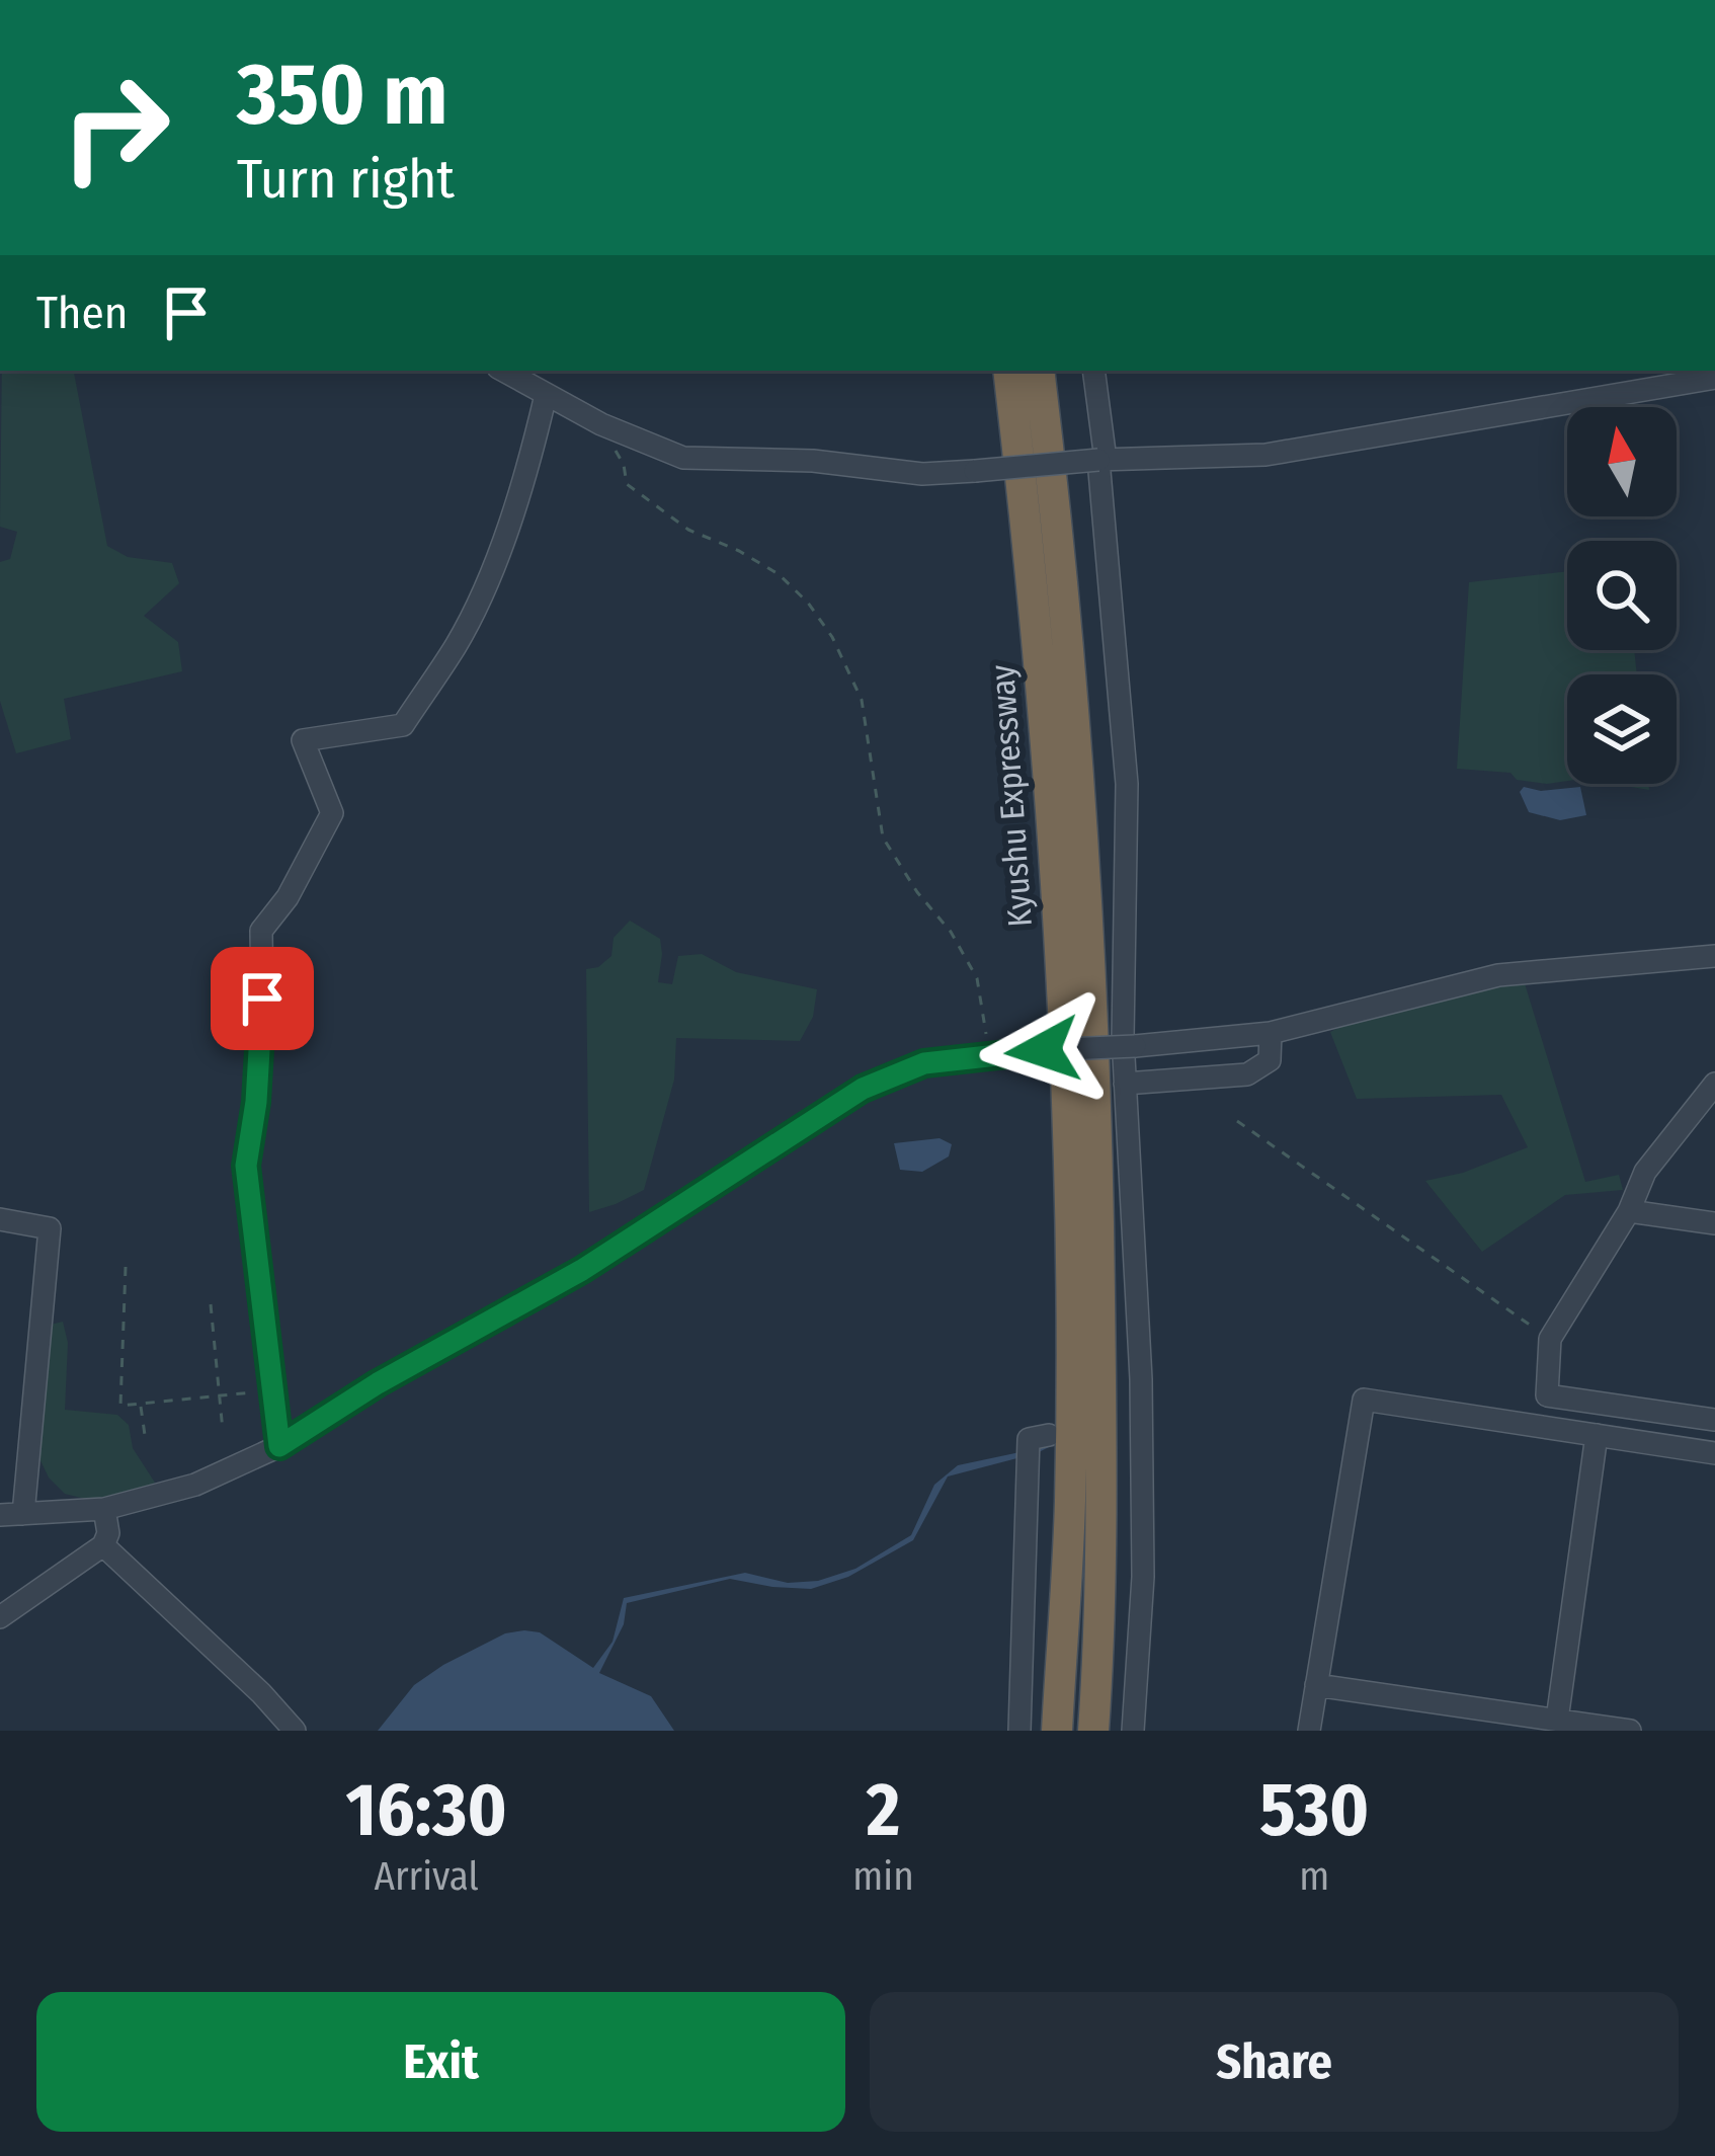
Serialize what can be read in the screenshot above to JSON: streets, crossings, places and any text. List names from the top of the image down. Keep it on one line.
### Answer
{"streets":{"highway":["Kyushu Expressway"]},"north":"top","page":{"turn":["350 m","Turn right"],"then":"Then","eta":["16:30","Arrival","2","min","530","m"],"buttons":["Exit","Share"]}}
